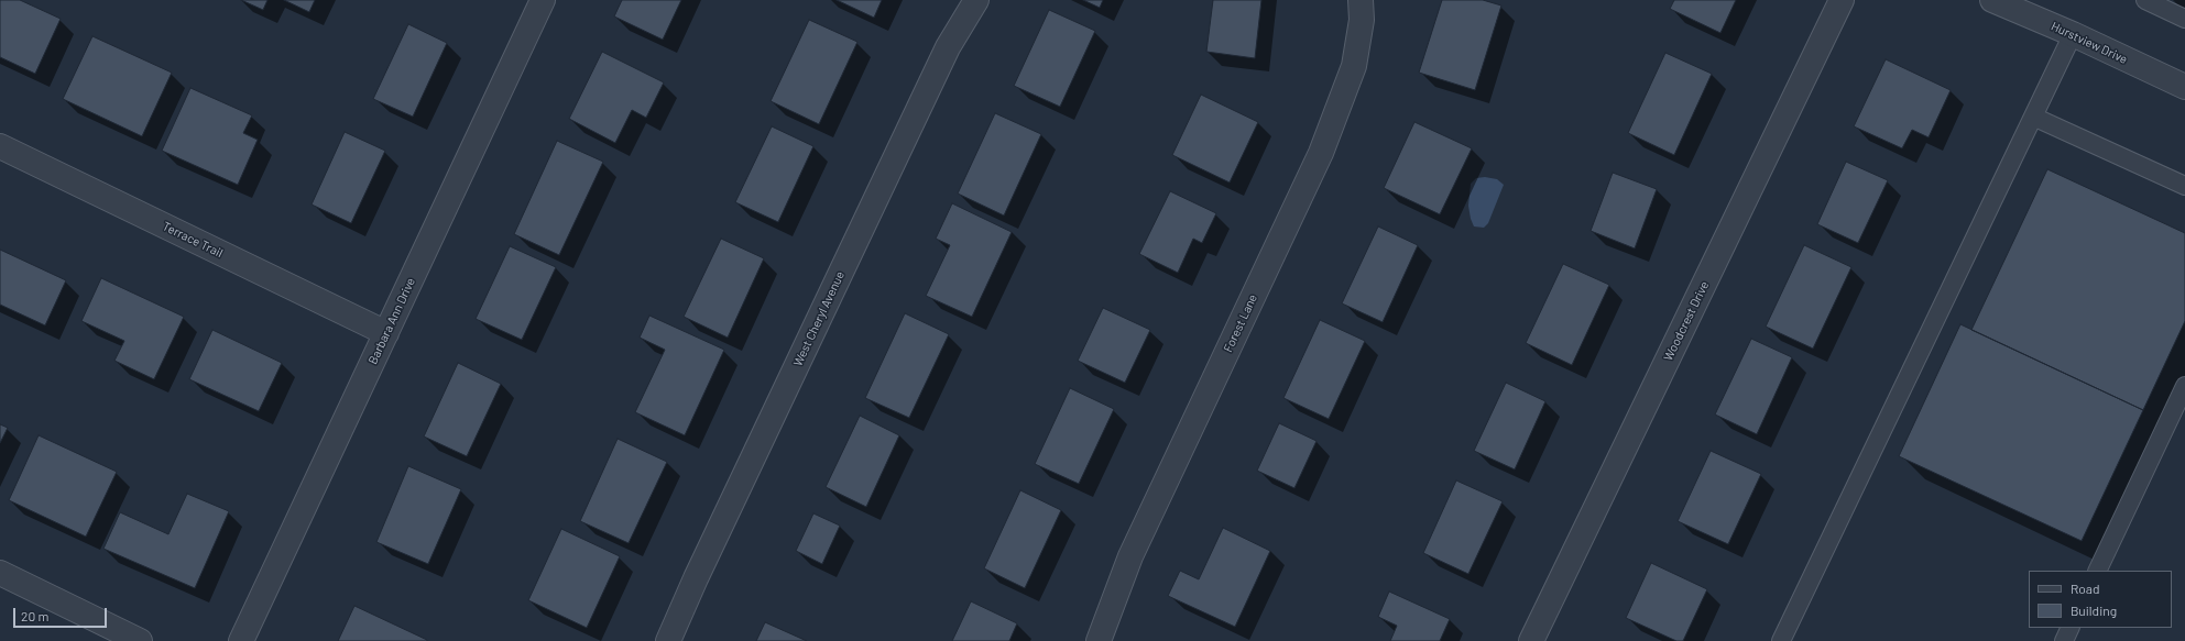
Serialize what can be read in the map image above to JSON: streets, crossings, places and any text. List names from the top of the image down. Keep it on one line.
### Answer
{"streets":{"street":["Hurstview Drive","Terrace Trail","West Cheryl Avenue","Barbara Ann Drive","Woodcrest Drive","Forest Lane"]},"crossings":[["Terrace Trail","Barbara Ann Drive"]],"legend":["Road","Building"],"scale_bar":"20 m"}
